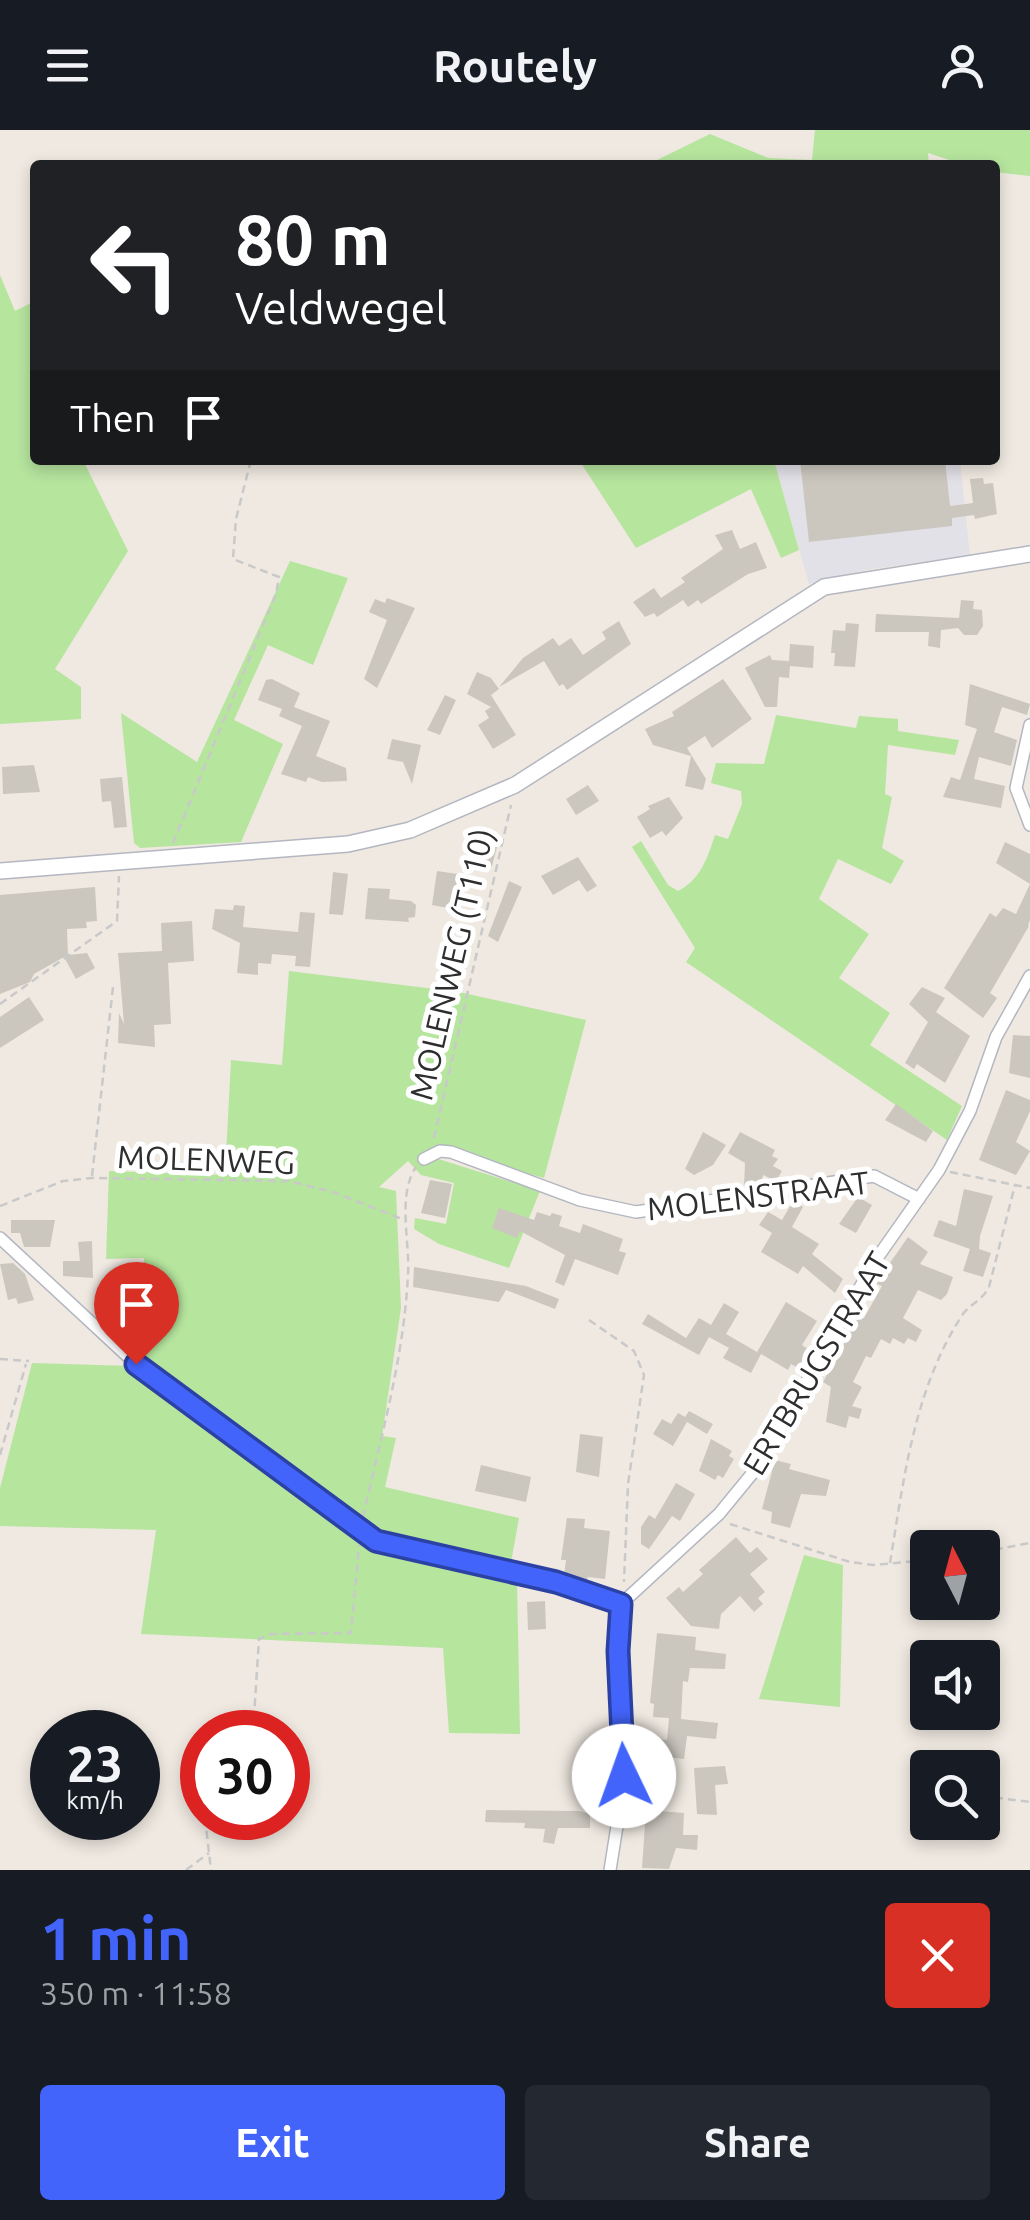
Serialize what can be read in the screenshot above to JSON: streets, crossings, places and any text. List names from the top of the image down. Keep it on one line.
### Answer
{"streets":{"street":["MOLENSTRAAT","ERTBRUGSTRAAT"],"path":["MOLENWEG (T110)","MOLENWEG"]},"crossings":[["MOLENWEG (T110)","MOLENSTRAAT"],["MOLENSTRAAT","ERTBRUGSTRAAT"]],"north":"top","page":{"header":"Routely","turn":["80 m","Veldwegel"],"then":"Then","speed":"23 km/h","limit":"30","heading":["1 min","350 m · 11:58"],"buttons":["Exit","Share"]}}
